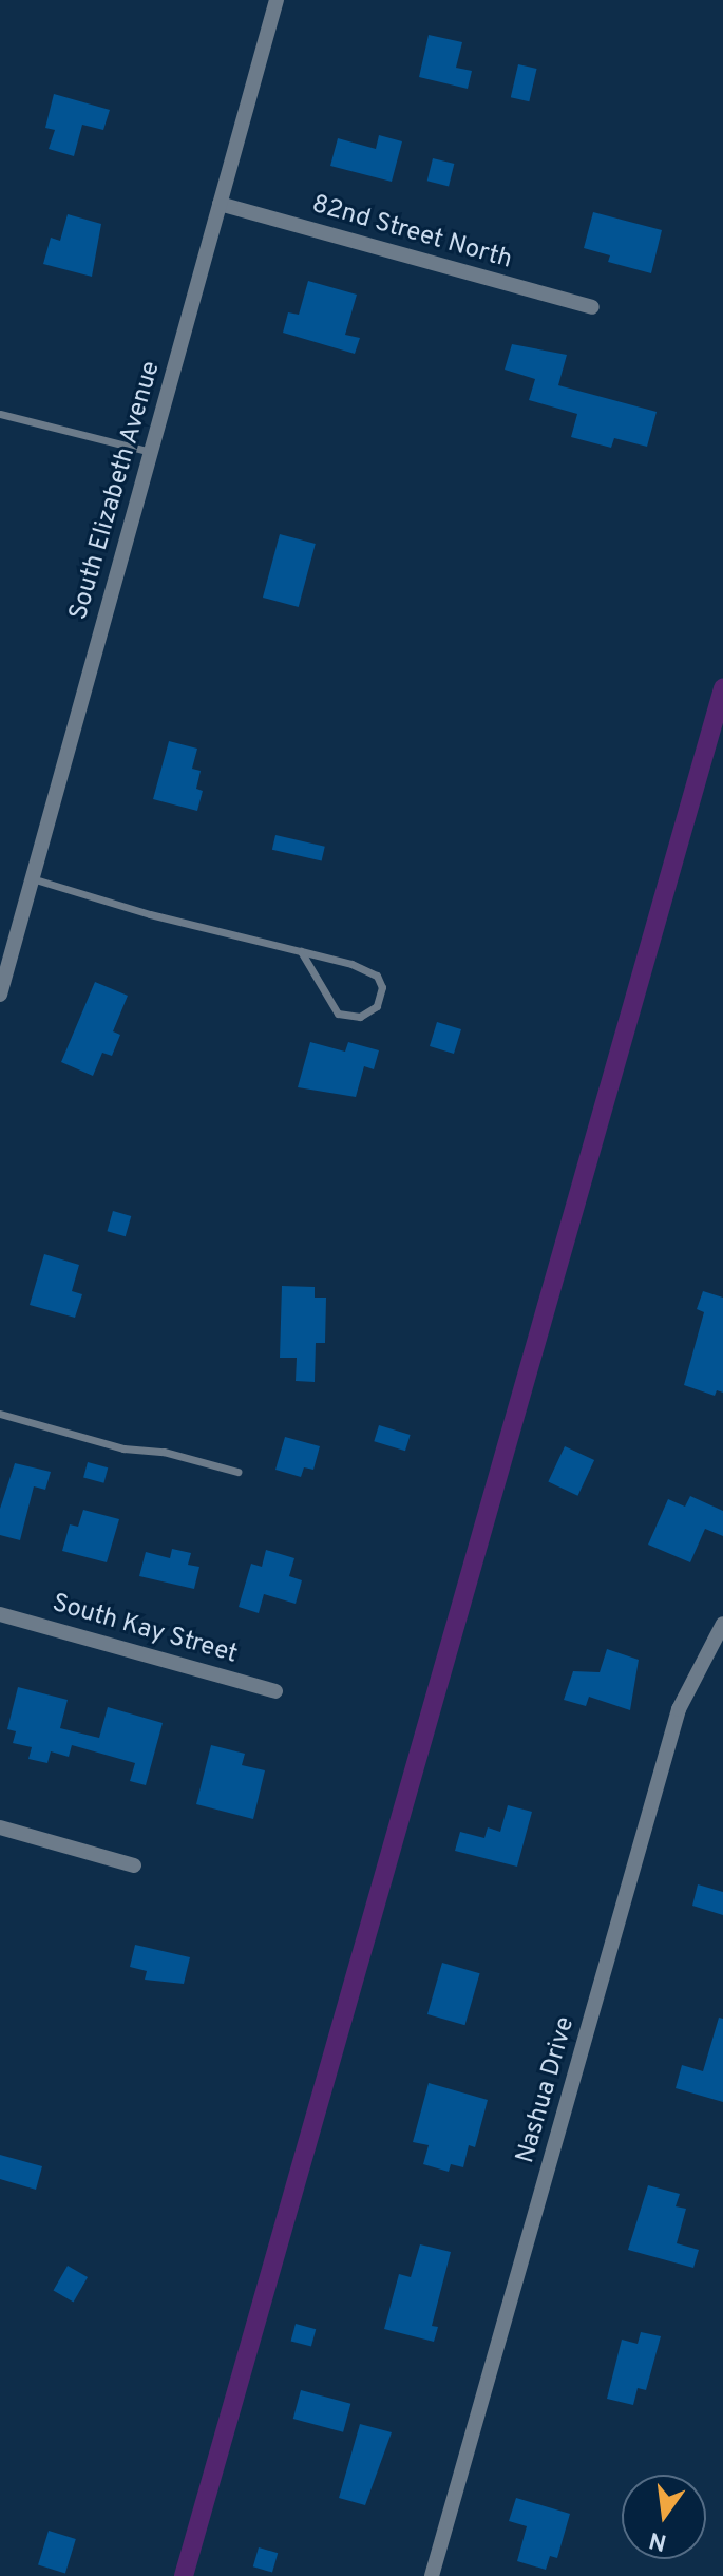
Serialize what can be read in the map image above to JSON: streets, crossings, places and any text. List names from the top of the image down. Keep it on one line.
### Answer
{"streets":{"street":["82nd Street North","South Elizabeth Avenue","South Kay Street","Nashua Drive"]},"crossings":[["82nd Street North","South Elizabeth Avenue"]],"north":"bottom"}
